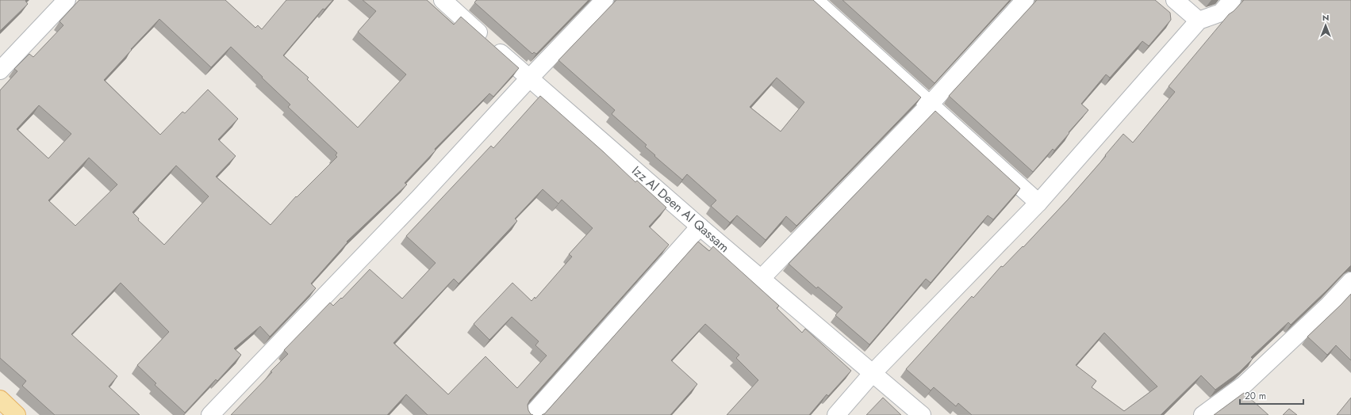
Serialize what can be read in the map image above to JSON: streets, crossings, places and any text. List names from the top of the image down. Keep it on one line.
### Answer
{"streets":{"street":["Izz Al Deen Al Qassam"]},"scale_bar":"20 m","north":"top"}
